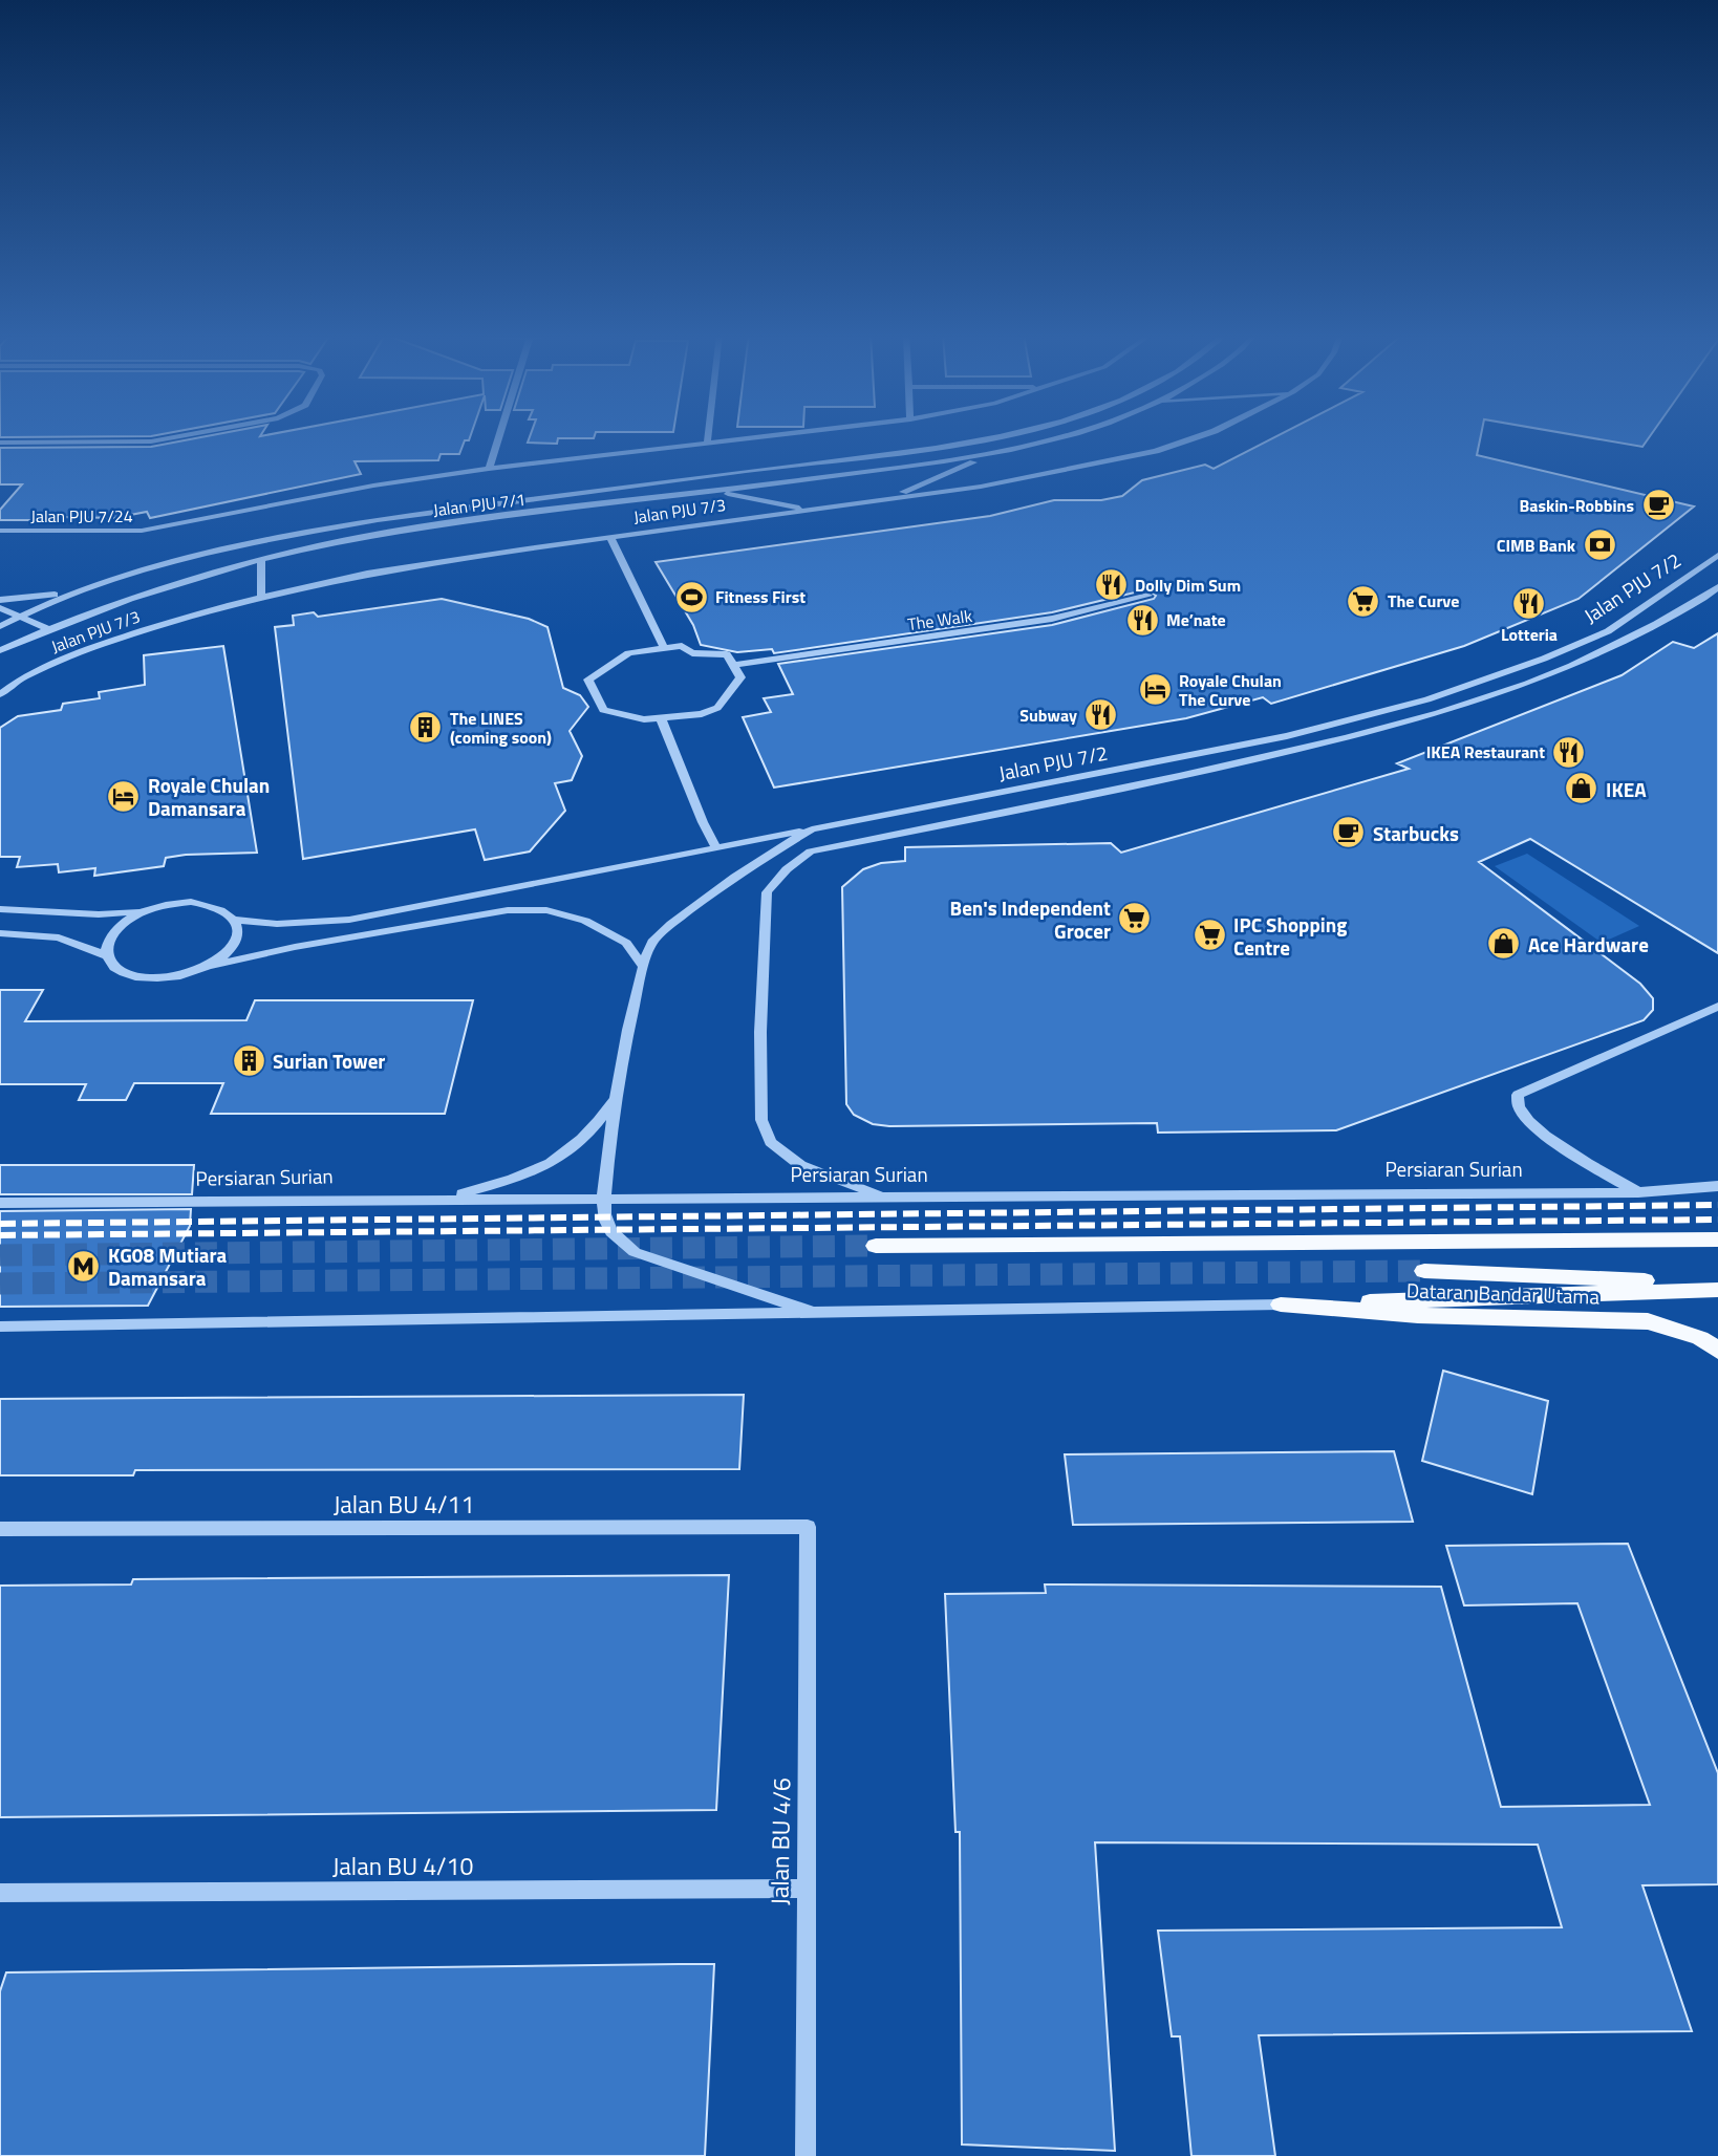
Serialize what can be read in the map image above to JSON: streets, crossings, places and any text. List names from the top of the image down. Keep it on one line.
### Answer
{"streets":{"main road":["Dataran Bandar Utama"],"street":["Jalan PJU 7/1","Jalan PJU 7/3","Jalan PJU 7/24","Jalan PJU 7/2","The Walk","Persiaran Surian","Jalan BU 4/11","Jalan BU 4/6","Jalan BU 4/10"]},"crossings":[["Jalan PJU 7/2","Persiaran Surian"],["Jalan BU 4/11","Jalan BU 4/6"],["Jalan BU 4/6","Jalan BU 4/10"]],"places":{"cafe":["Baskin-Robbins","Starbucks"],"bank":["CIMB Bank"],"restaurant":["Dolly Dim Sum","Lotteria","Me’nate","Subway","IKEA Restaurant"],"sports":["Fitness First"],"supermarket":["The Curve","Ben's Independent Grocer","IPC Shopping Centre"],"hotel":["Royale Chulan The Curve","Royale Chulan Damansara"],"building":["The LINES (coming soon)","Surian Tower"],"shop":["IKEA","Ace Hardware"],"metro station":["KG08 Mutiara Damansara"]}}
